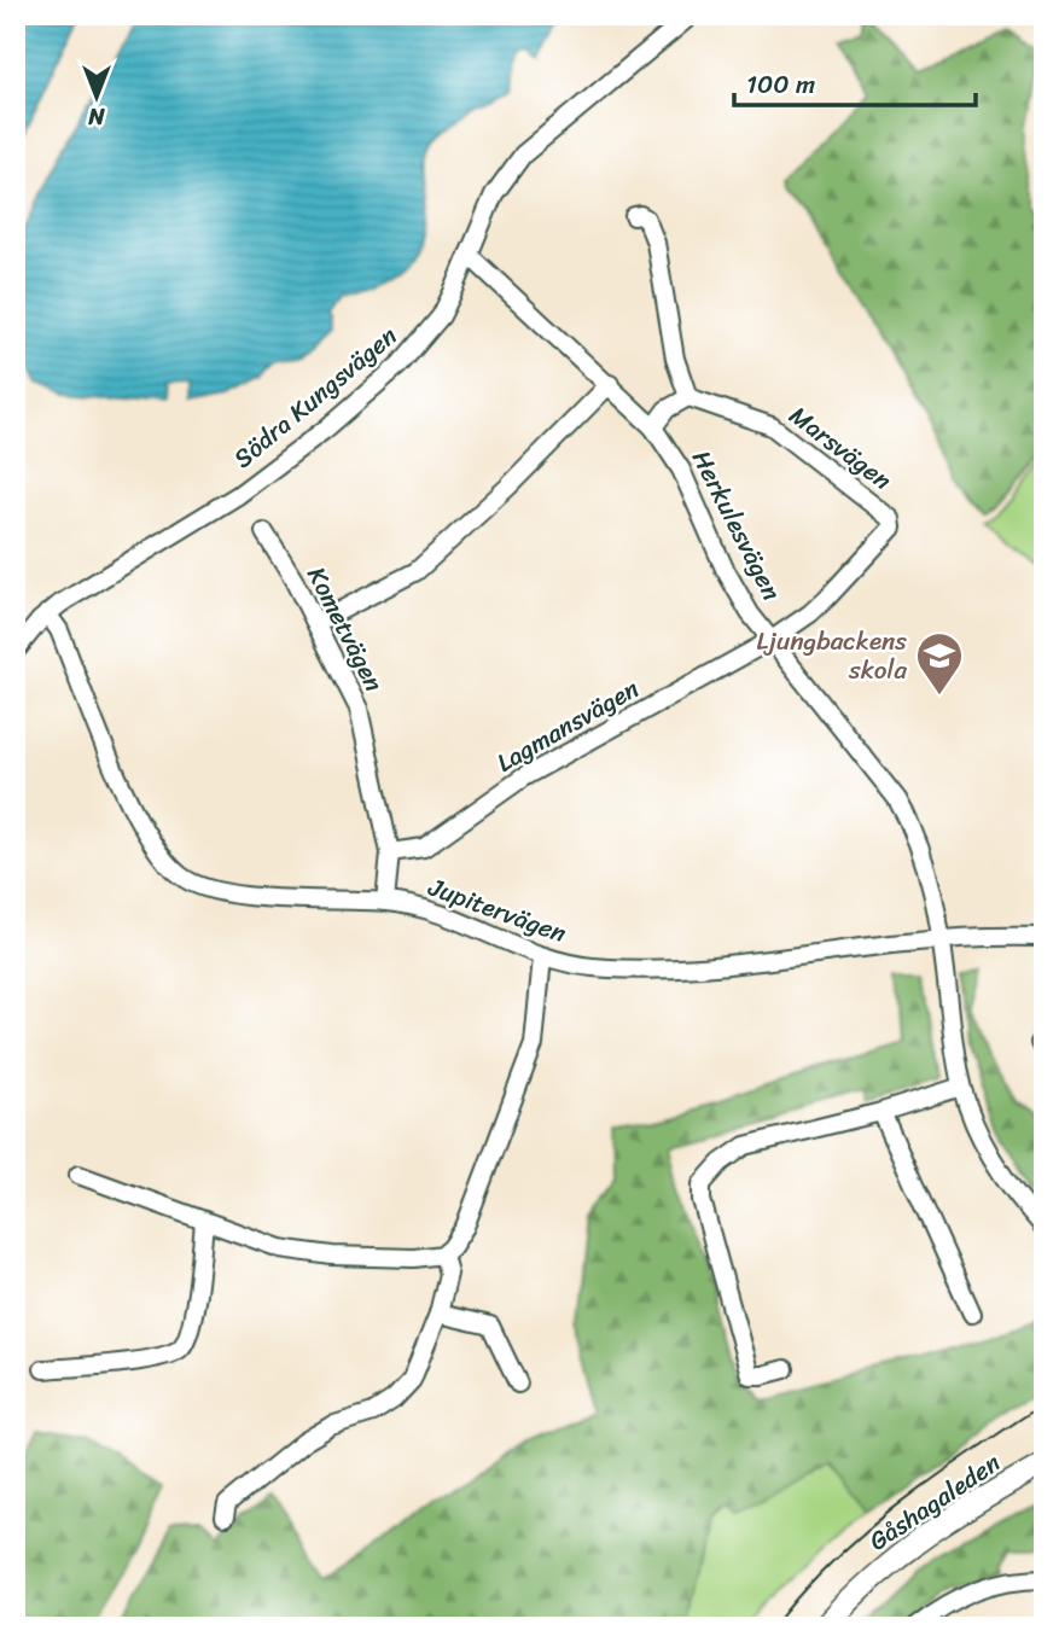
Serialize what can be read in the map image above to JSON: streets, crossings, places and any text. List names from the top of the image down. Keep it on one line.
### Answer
{"streets":{"main road":["Gåshagaleden"],"street":["Södra Kungsvägen","Marsvägen","Herkulesvägen","Kometvägen","Lagmansvägen","Jupitervägen"]},"crossings":[["Södra Kungsvägen","Herkulesvägen"],["Södra Kungsvägen","Jupitervägen"],["Marsvägen","Herkulesvägen"],["Marsvägen","Lagmansvägen"],["Herkulesvägen","Lagmansvägen"],["Herkulesvägen","Jupitervägen"],["Kometvägen","Lagmansvägen"],["Kometvägen","Jupitervägen"]],"places":{"school or university":["Ljungbackens skola"]},"scale_bar":"100 m","north":"bottom"}
